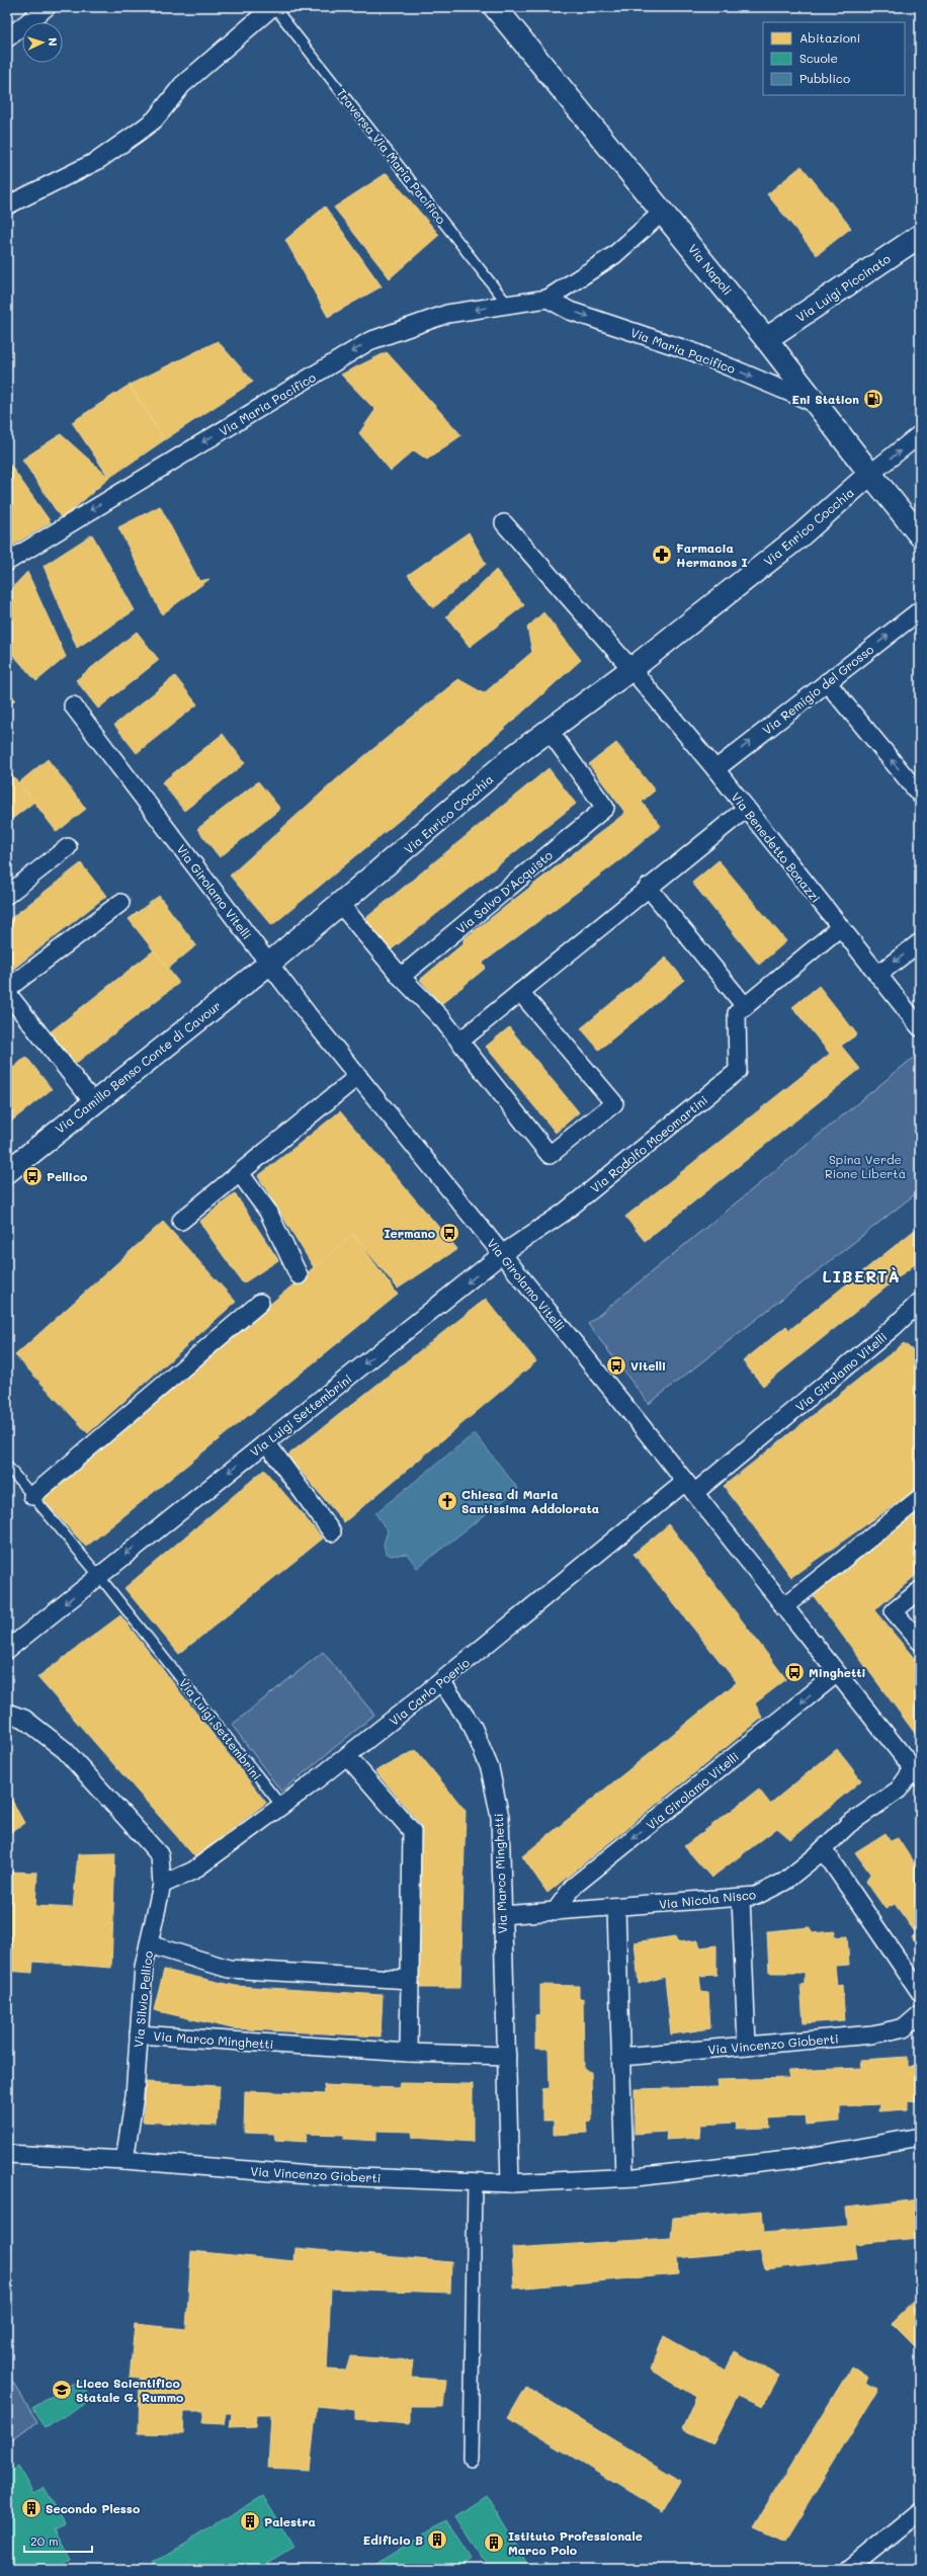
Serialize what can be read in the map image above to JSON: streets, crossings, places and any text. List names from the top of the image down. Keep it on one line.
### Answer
{"streets":{"main road":["Via Napoli","Via Luigi Piccinato","Via Enrico Cocchia","Via Camillo Benso Conte di Cavour"],"street":["Traversa Via Maria Pacifico","Via Maria Pacifico","Via Remigio del Grosso","Via Benedetto Bonazzi","Via Girolamo Vitelli","Via Salvo D'Acquisto","Via Rodolfo Moeomartini","Via Luigi Settembrini","Via Carlo Poerio","Via Marco Minghetti","Via Nicola Nisco","Via Silvio Pellico","Via Vincenzo Gioberti"]},"crossings":[["Traversa Via Maria Pacifico","Via Maria Pacifico"],["Via Napoli","Via Luigi Piccinato"],["Via Napoli","Via Maria Pacifico"],["Via Napoli","Via Enrico Cocchia"],["Via Enrico Cocchia","Via Benedetto Bonazzi"],["Via Enrico Cocchia","Via Girolamo Vitelli"],["Via Enrico Cocchia","Via Salvo D'Acquisto"],["Via Enrico Cocchia","Via Camillo Benso Conte di Cavour"],["Via Remigio del Grosso","Via Benedetto Bonazzi"],["Via Benedetto Bonazzi","Via Rodolfo Moeomartini"],["Via Girolamo Vitelli","Via Camillo Benso Conte di Cavour"],["Via Girolamo Vitelli","Via Rodolfo Moeomartini"],["Via Girolamo Vitelli","Via Luigi Settembrini"],["Via Girolamo Vitelli","Via Carlo Poerio"],["Via Girolamo Vitelli","Via Nicola Nisco"],["Via Rodolfo Moeomartini","Via Luigi Settembrini"],["Via Luigi Settembrini","Via Carlo Poerio"],["Via Carlo Poerio","Via Marco Minghetti"],["Via Carlo Poerio","Via Silvio Pellico"],["Via Marco Minghetti","Via Nicola Nisco"],["Via Marco Minghetti","Via Silvio Pellico"],["Via Marco Minghetti","Via Vincenzo Gioberti"],["Via Silvio Pellico","Via Vincenzo Gioberti"]],"one_way":["Via Remigio del Grosso"],"districts":["LIBERTÀ"],"parks":["Spina Verde Rione Libertà"],"places":{"fuel station":["Eni Station"],"pharmacy":["Farmacia Hermanos I"],"bus stop":["Pellico","Iermano","Vitelli","Minghetti"],"church":["Chiesa di Maria Santissima Addolorata"],"school or university":["Liceo Scientifico Statale G. Rummo"],"building":["Secondo Plesso","Palestra","Edificio B","Istituto Professionale Marco Polo"]},"legend":["Abitazioni","Scuole","Pubblico"],"scale_bar":"20 m","north":"right"}
